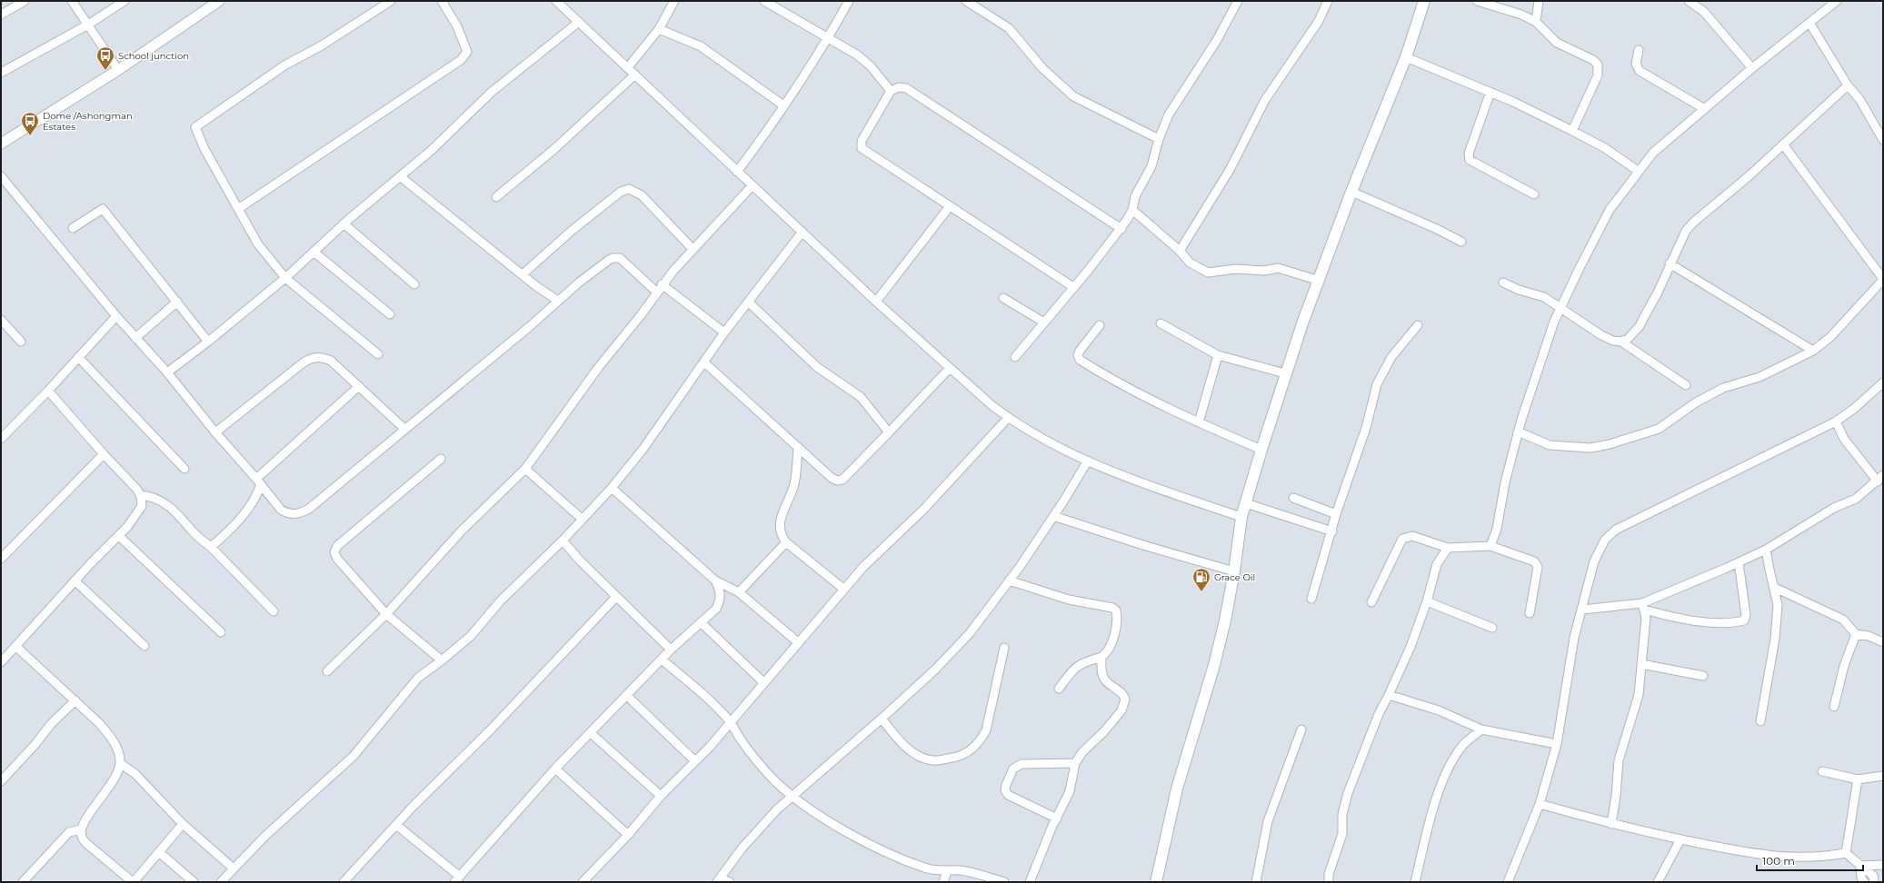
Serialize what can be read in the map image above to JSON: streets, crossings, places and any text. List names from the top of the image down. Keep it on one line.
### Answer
{"places":{"bus stop":["School junction","Dome /Ashongman Estates"],"fuel station":["Grace Oil"]},"scale_bar":"100 m"}
